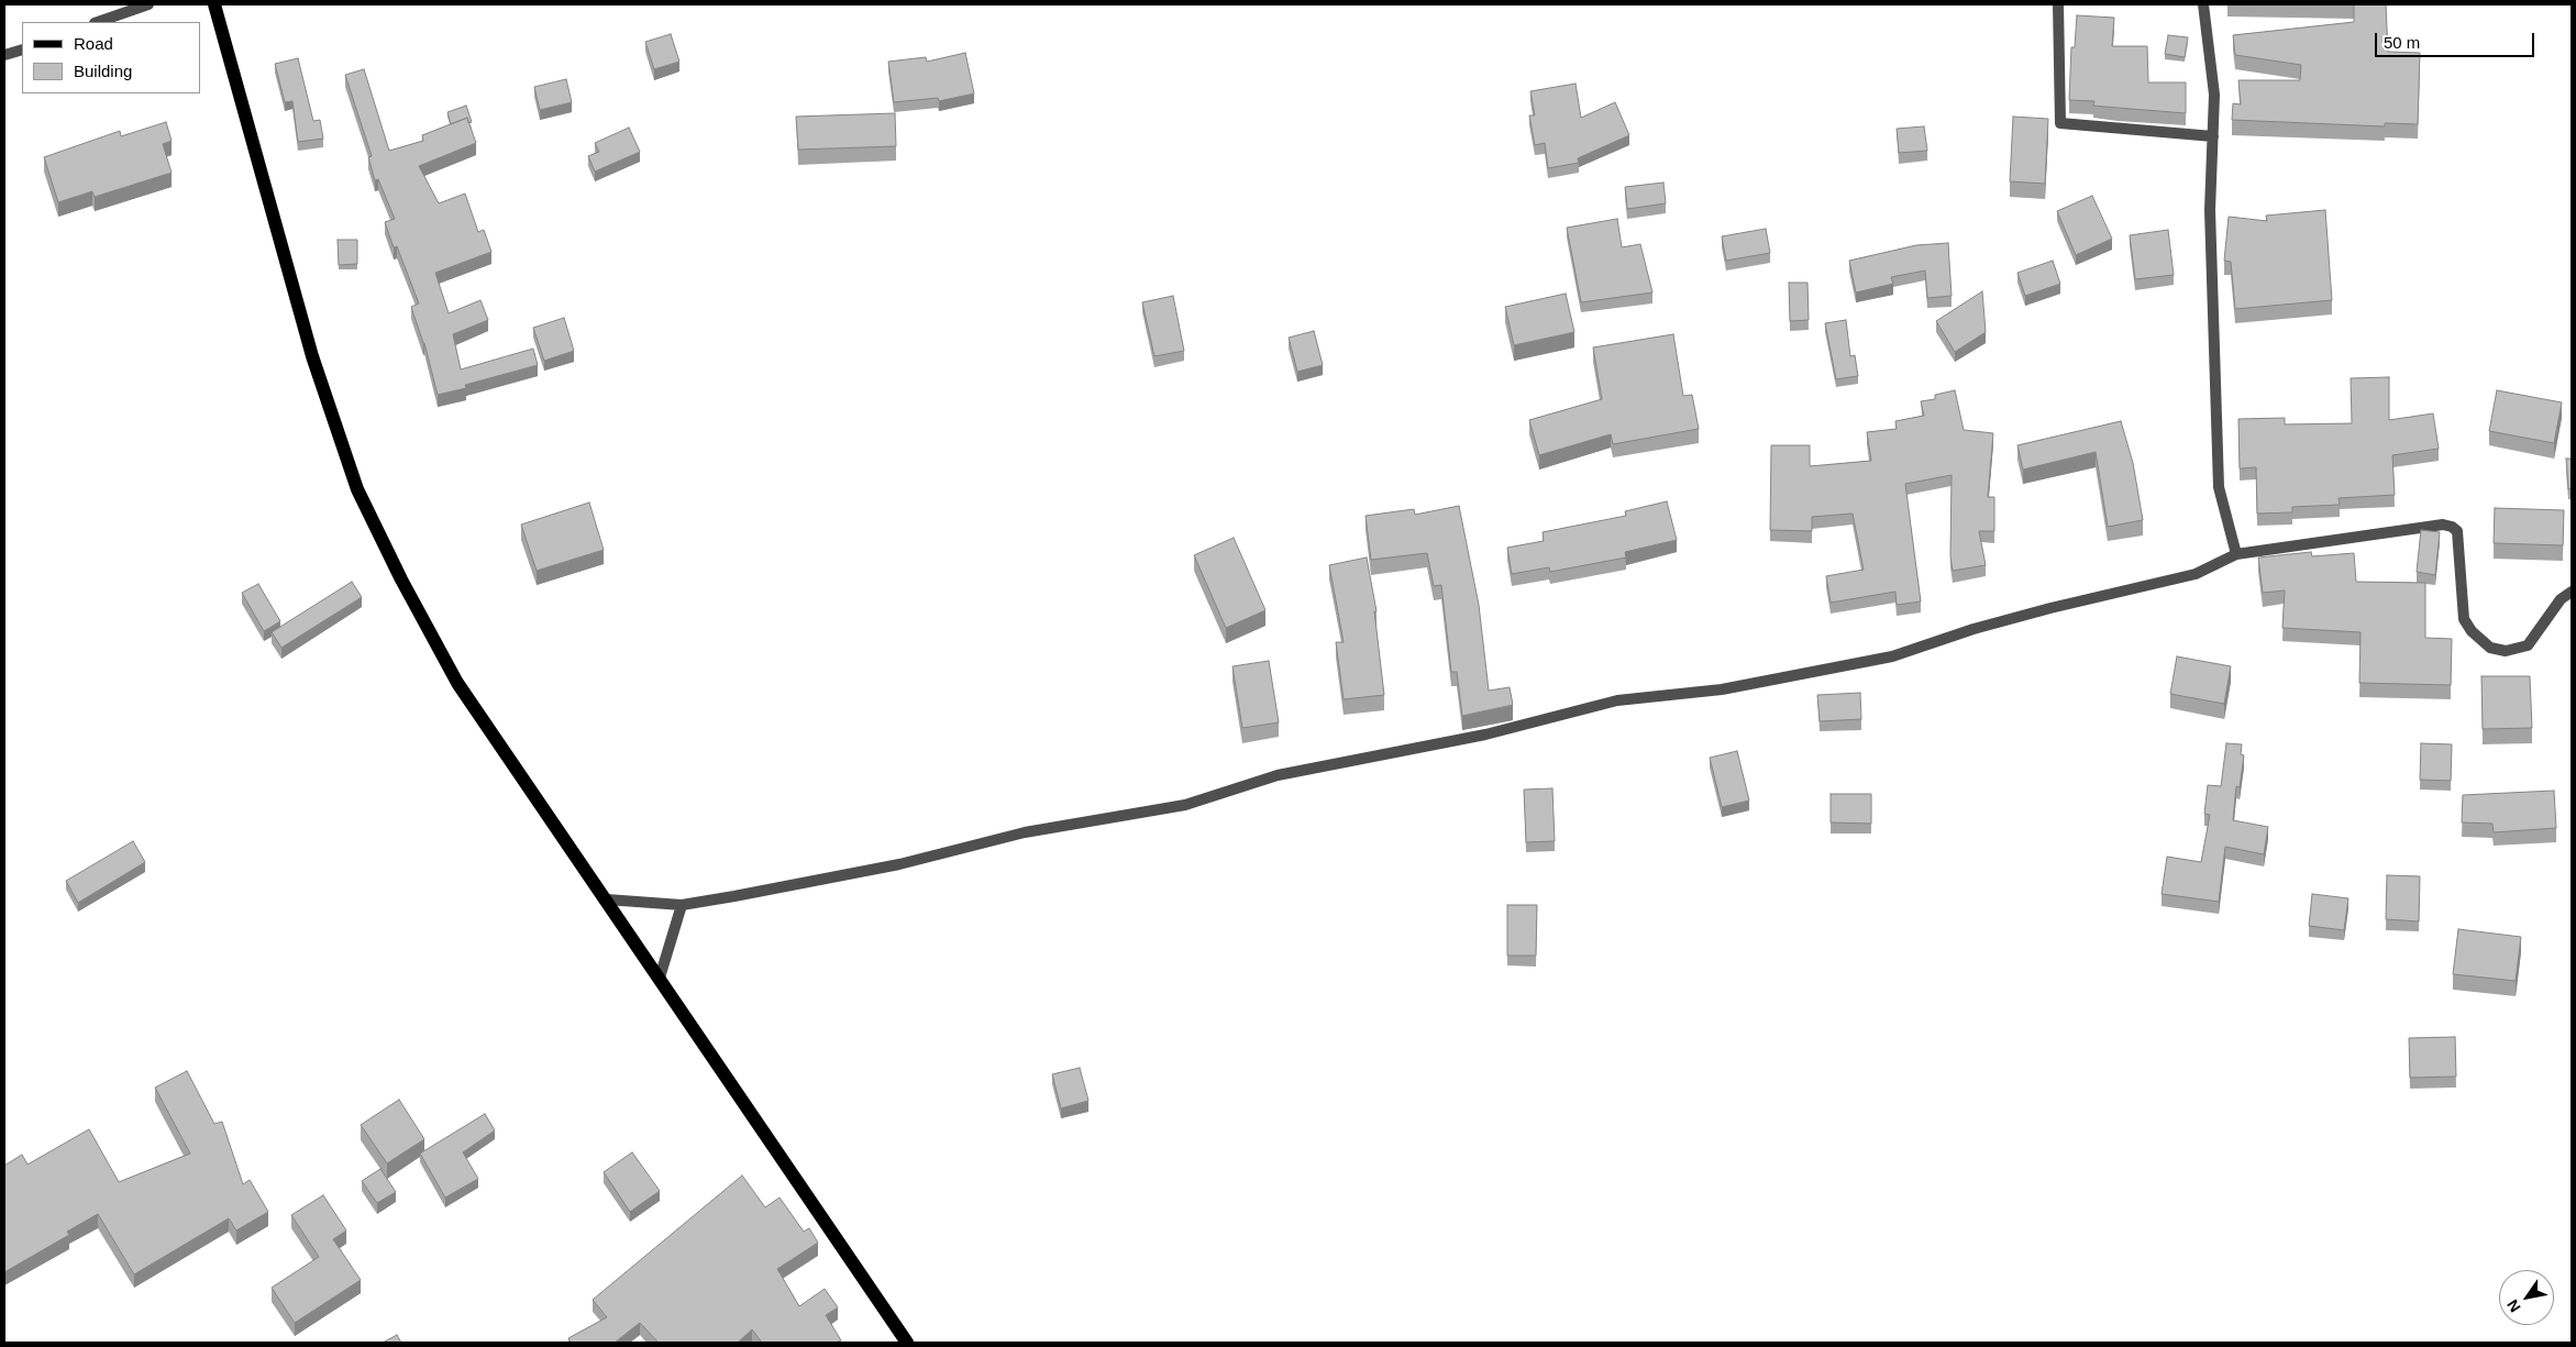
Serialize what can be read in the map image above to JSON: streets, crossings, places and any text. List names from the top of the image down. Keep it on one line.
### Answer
{"legend":["Road","Building"],"scale_bar":"50 m","north":"bottom left"}
